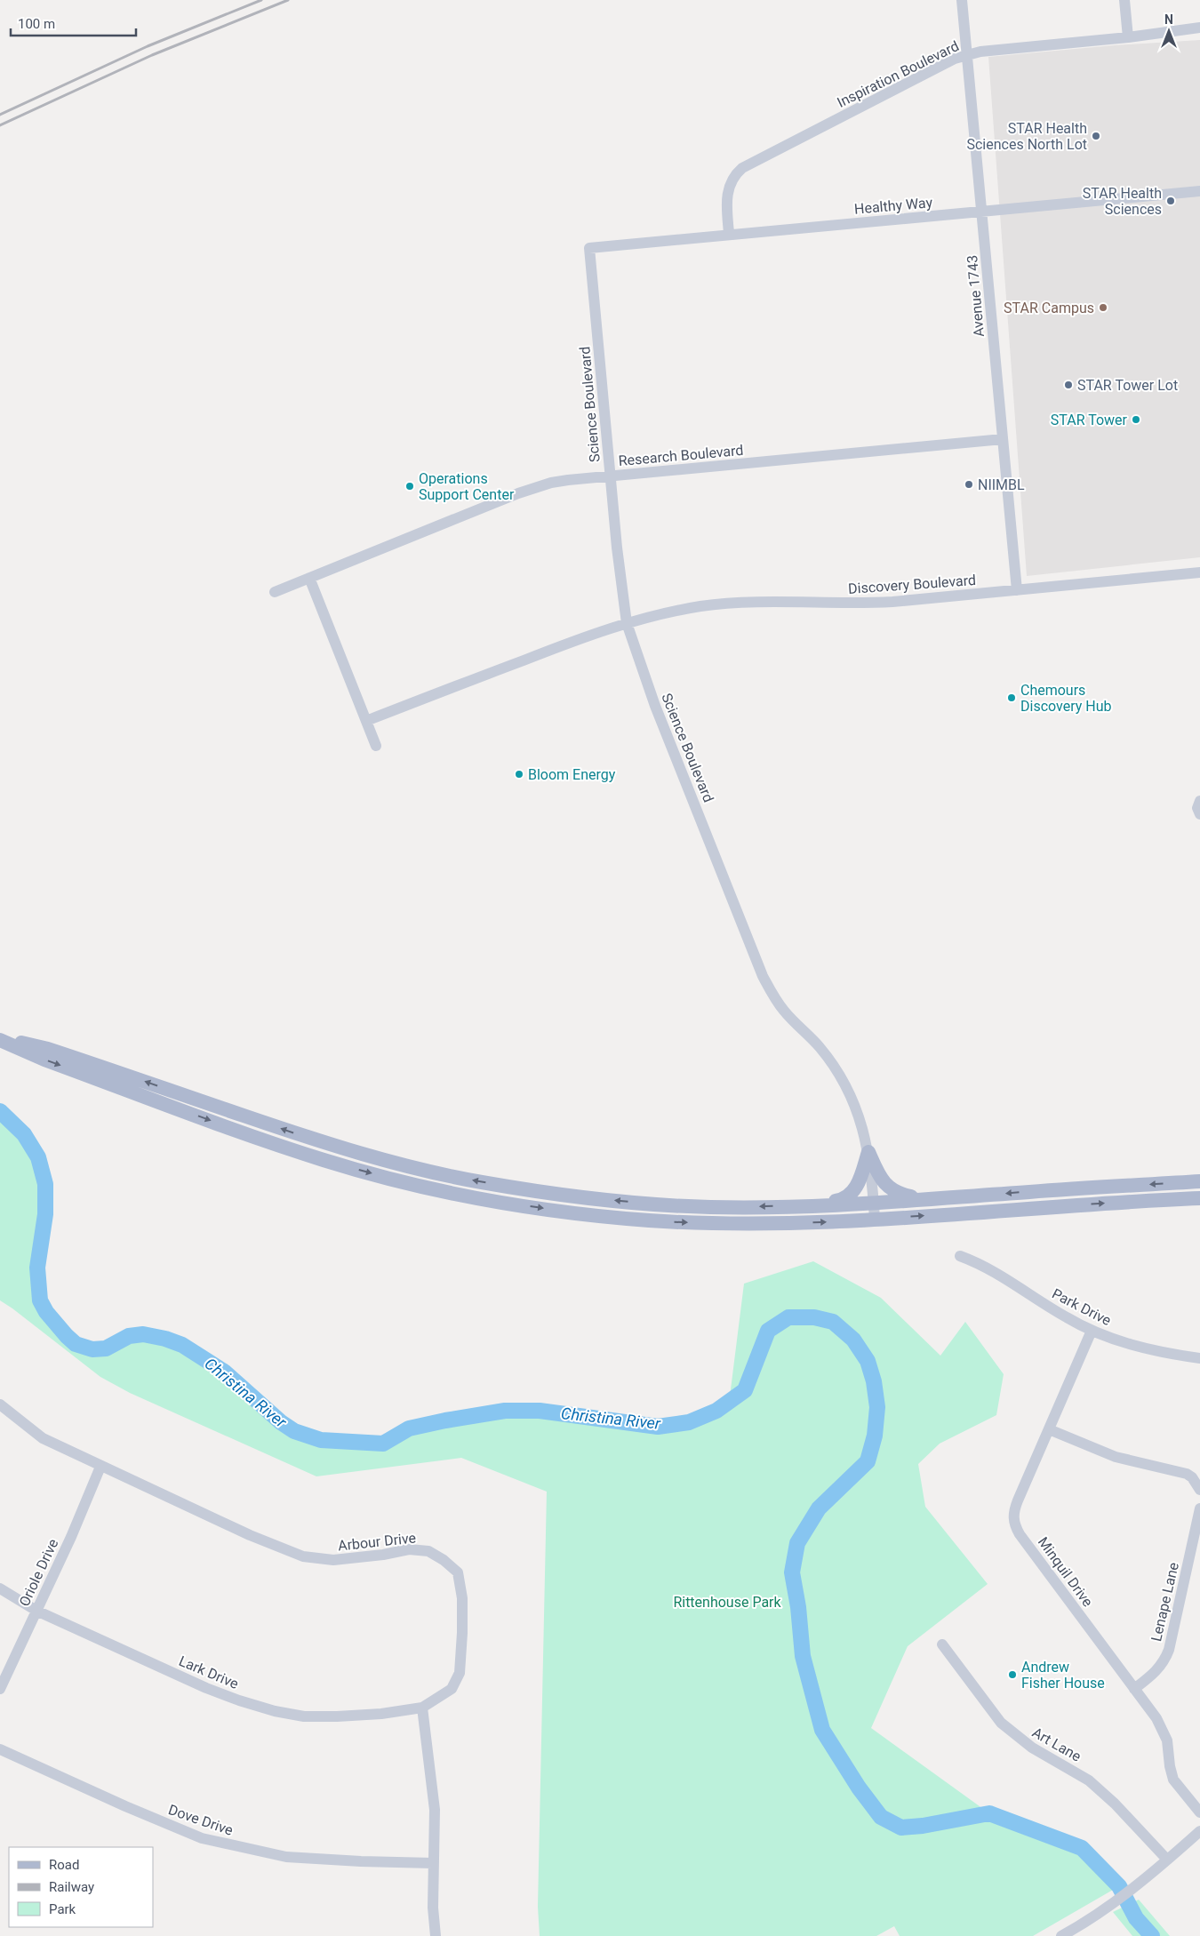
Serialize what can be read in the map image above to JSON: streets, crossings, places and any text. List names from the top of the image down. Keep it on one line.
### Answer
{"streets":{"street":["Inspiration Boulevard","Healthy Way","Avenue 1743","Science Boulevard","Research Boulevard","Discovery Boulevard","Park Drive","Arbour Drive","Minquil Drive","Oriole Drive","Lenape Lane","Lark Drive","Art Lane","Dove Drive"]},"crossings":[["Inspiration Boulevard","Healthy Way"],["Inspiration Boulevard","Avenue 1743"],["Healthy Way","Avenue 1743"],["Healthy Way","Science Boulevard"],["Avenue 1743","Research Boulevard"],["Avenue 1743","Discovery Boulevard"],["Science Boulevard","Research Boulevard"],["Science Boulevard","Discovery Boulevard"],["Park Drive","Minquil Drive"],["Arbour Drive","Oriole Drive"],["Arbour Drive","Lark Drive"],["Minquil Drive","Lenape Lane"],["Oriole Drive","Lark Drive"]],"water":["Christina River"],"parks":["Rittenhouse Park"],"places":["STAR Health Sciences North Lot","STAR Health Sciences","STAR Campus","STAR Tower Lot","STAR Tower","NIIMBL","Operations Support Center","Chemours Discovery Hub","Bloom Energy","Andrew Fisher House"],"legend":["Road","Railway","Park"],"scale_bar":"100 m","north":"top"}
